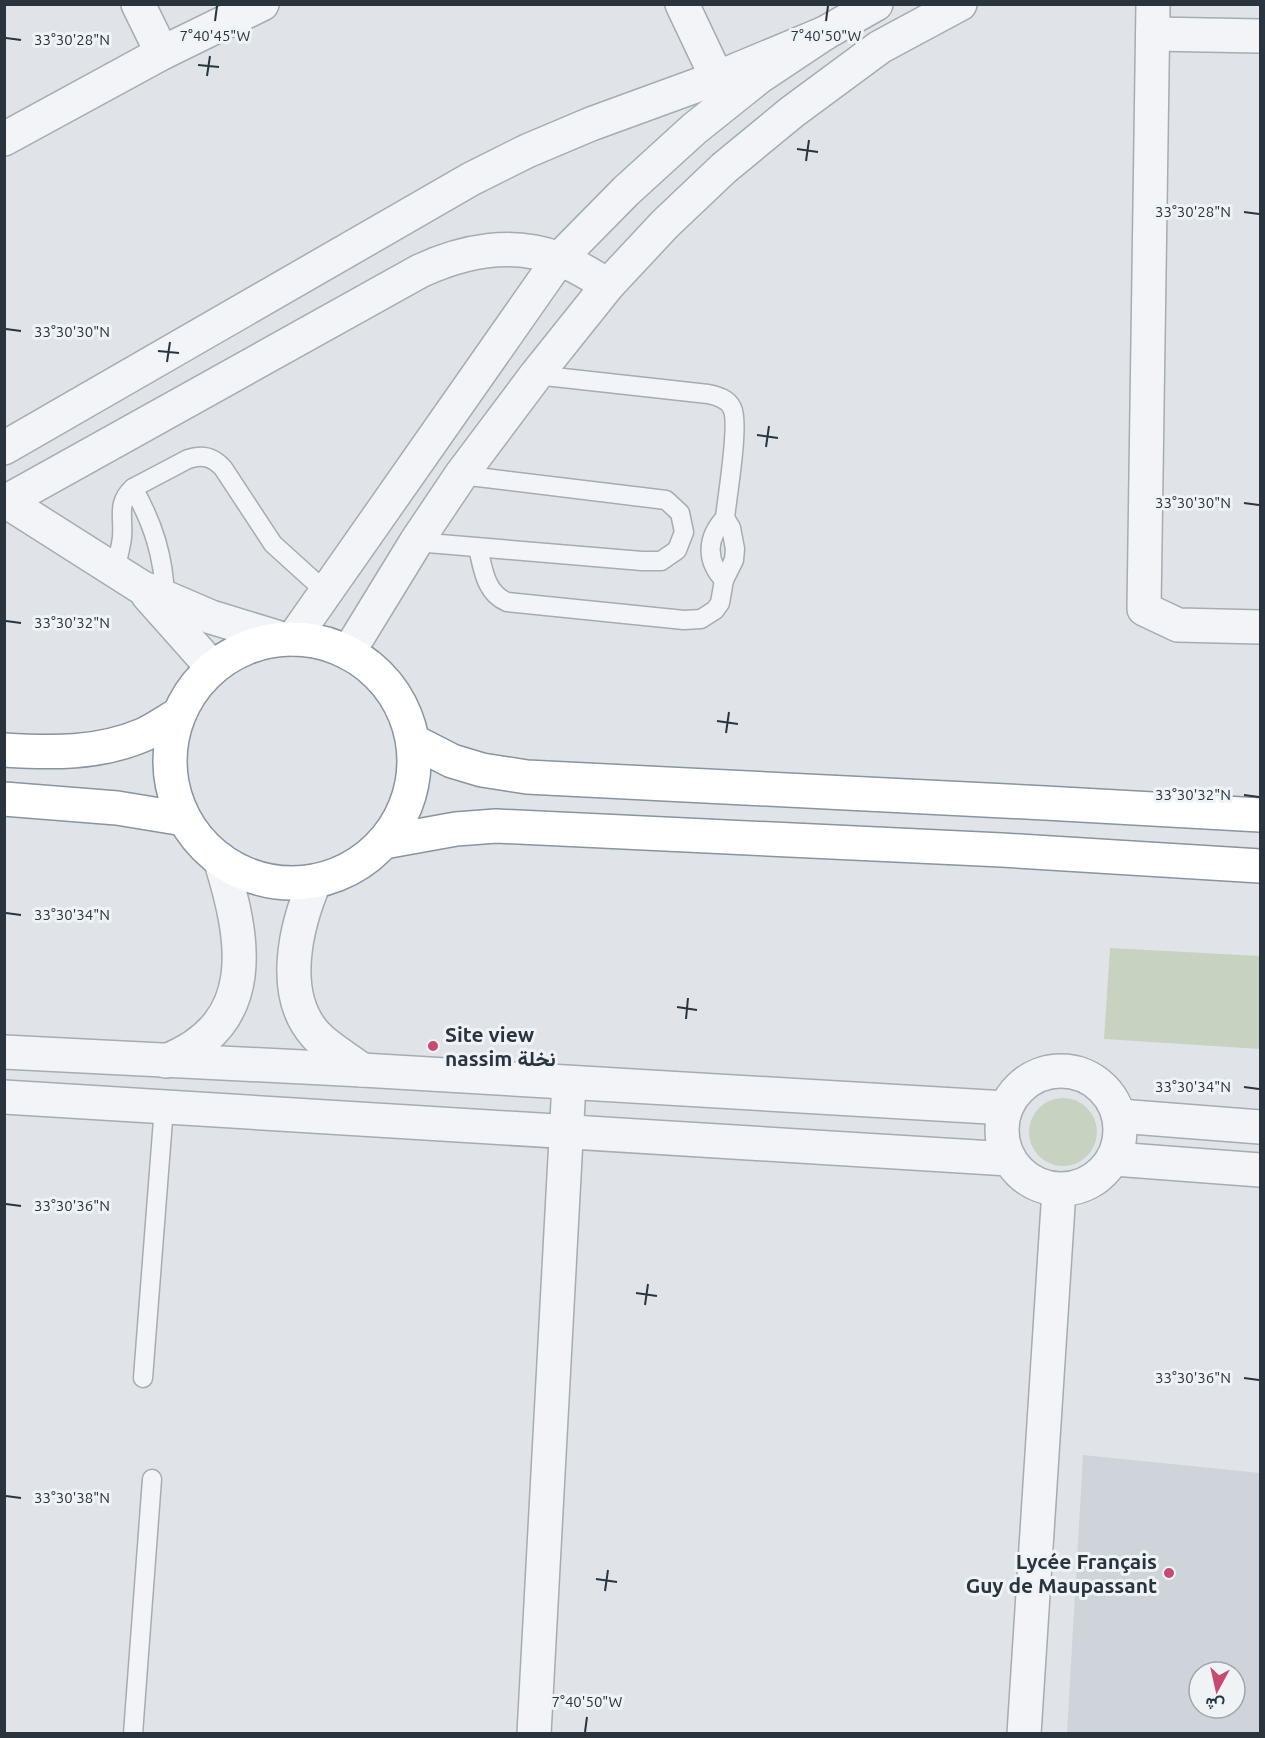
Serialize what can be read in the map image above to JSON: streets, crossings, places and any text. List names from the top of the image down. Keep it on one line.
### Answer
{"places":["Site view nassim نخلة","Lycée Français Guy de Maupassant"],"north":"bottom","coordinates":["7°40'45\"W","7°40'50\"W","33°30'28\"N","33°30'30\"N","33°30'32\"N","33°30'34\"N","33°30'36\"N","33°30'38\"N"]}
